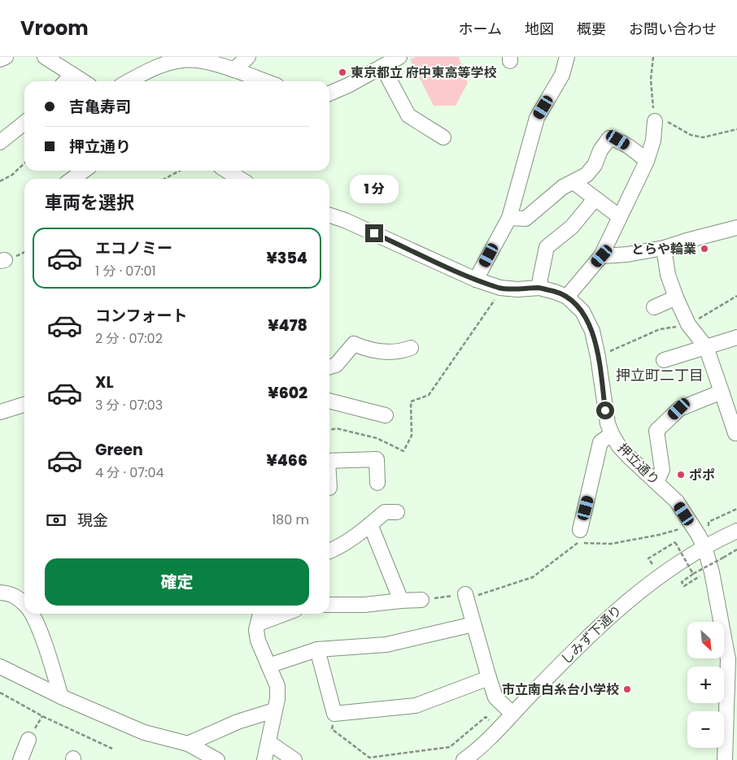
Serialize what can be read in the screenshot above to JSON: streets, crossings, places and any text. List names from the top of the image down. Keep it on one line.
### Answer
{"streets":{"street":["押立通り","しみず下通り"]},"crossings":[["押立通り","しみず下通り"]],"districts":["押立町二丁目"],"places":["東京都立 府中東高等学校","とらや輪業","ポポ","市立南白糸台小学校"],"north":"bottom right","page":{"header":"Vroom","nav":["ホーム","地図","概要","お問い合わせ"],"banner":["吉亀寿司","押立通り"],"bubble":"1 分","heading":"車両を選択","list":[{"name":"エコノミー","note":"1 分 · 07:01","value":"¥354"},{"name":"コンフォート","note":"2 分 · 07:02","value":"¥478"},{"name":"XL","note":"3 分 · 07:03","value":"¥602"},{"name":"Green","note":"4 分 · 07:04","value":"¥466"}],"pay":["現金","180 m"],"buttons":"確定","map_buttons":["+","−"]}}
